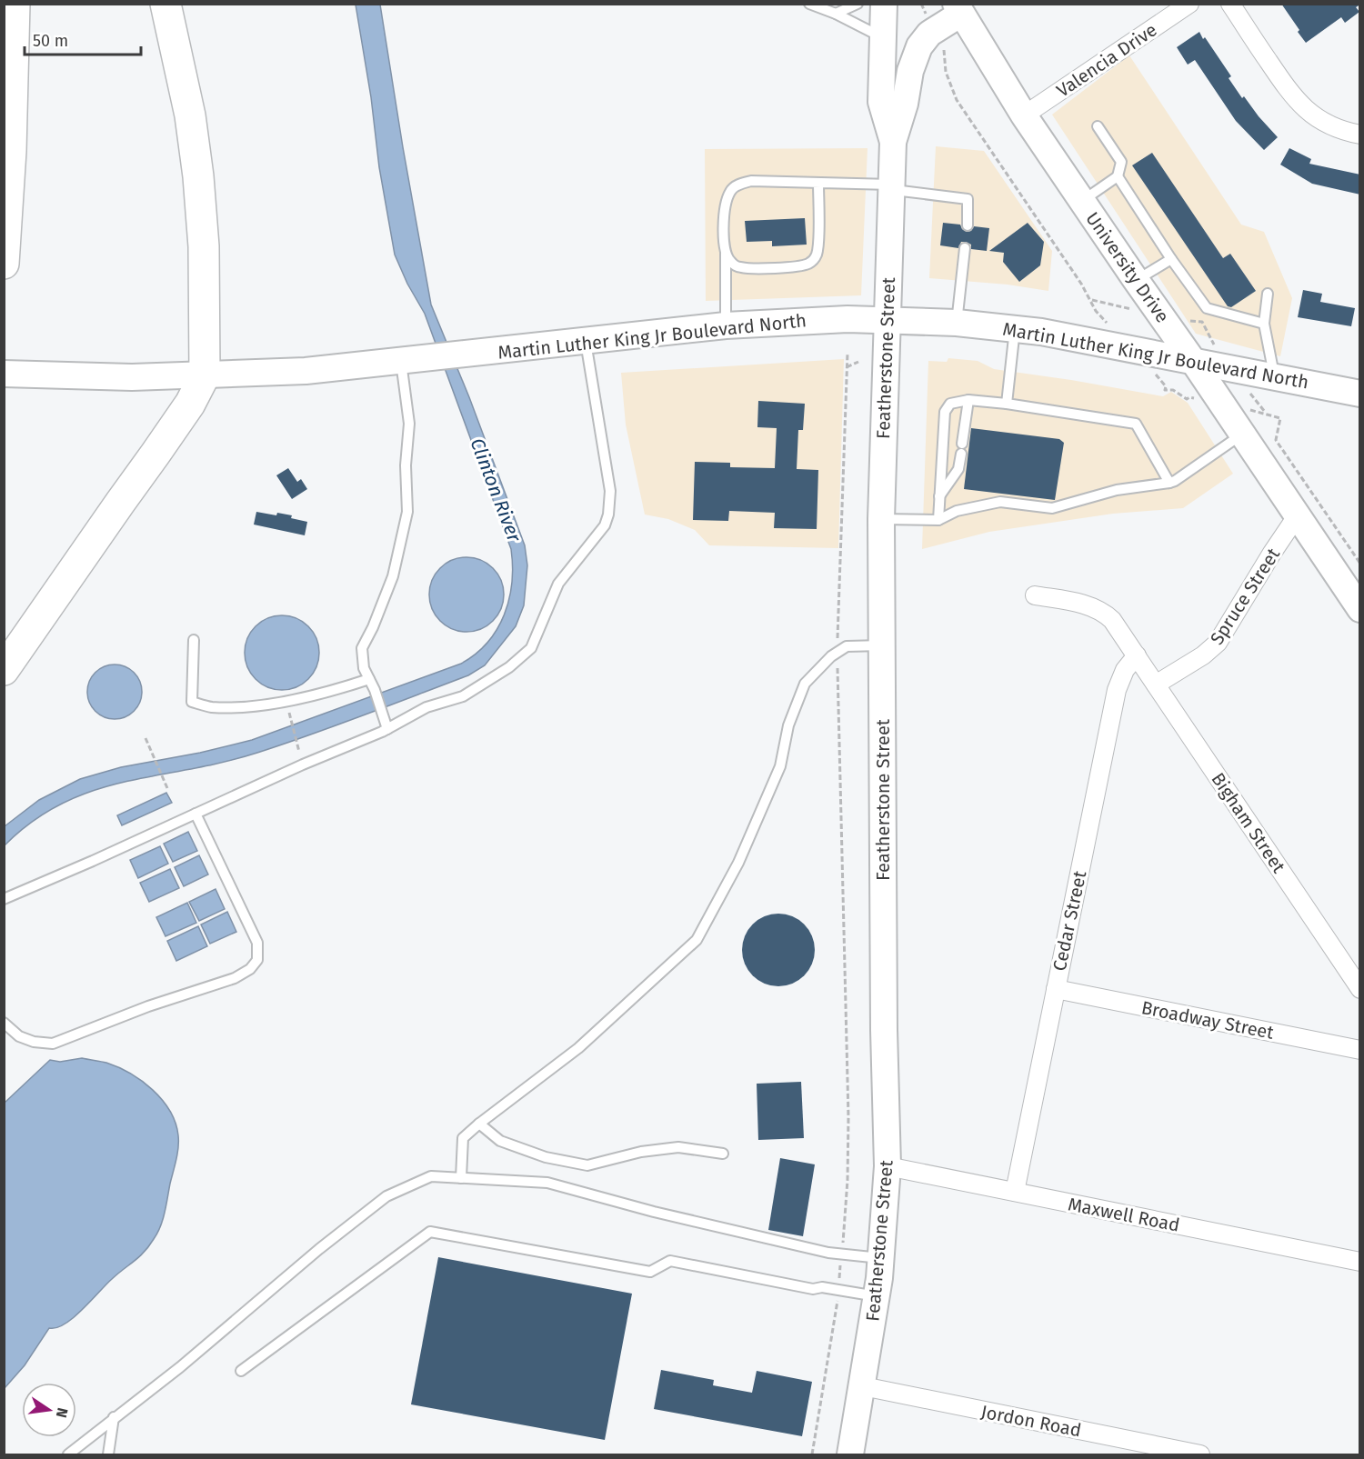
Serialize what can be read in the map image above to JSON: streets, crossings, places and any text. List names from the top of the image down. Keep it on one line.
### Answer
{"streets":{"main road":["University Drive","Martin Luther King Jr Boulevard North","Featherstone Street"],"street":["Valencia Drive","Spruce Street","Bigham Street","Cedar Street","Broadway Street","Maxwell Road","Jordon Road"]},"crossings":[["Valencia Drive","University Drive"],["University Drive","Martin Luther King Jr Boulevard North"],["University Drive","Featherstone Street"],["University Drive","Spruce Street"],["Martin Luther King Jr Boulevard North","Featherstone Street"],["Featherstone Street","Maxwell Road"],["Featherstone Street","Jordon Road"],["Spruce Street","Bigham Street"],["Bigham Street","Cedar Street"],["Cedar Street","Broadway Street"],["Cedar Street","Maxwell Road"]],"water":["Clinton River"],"scale_bar":"50 m","north":"right"}
